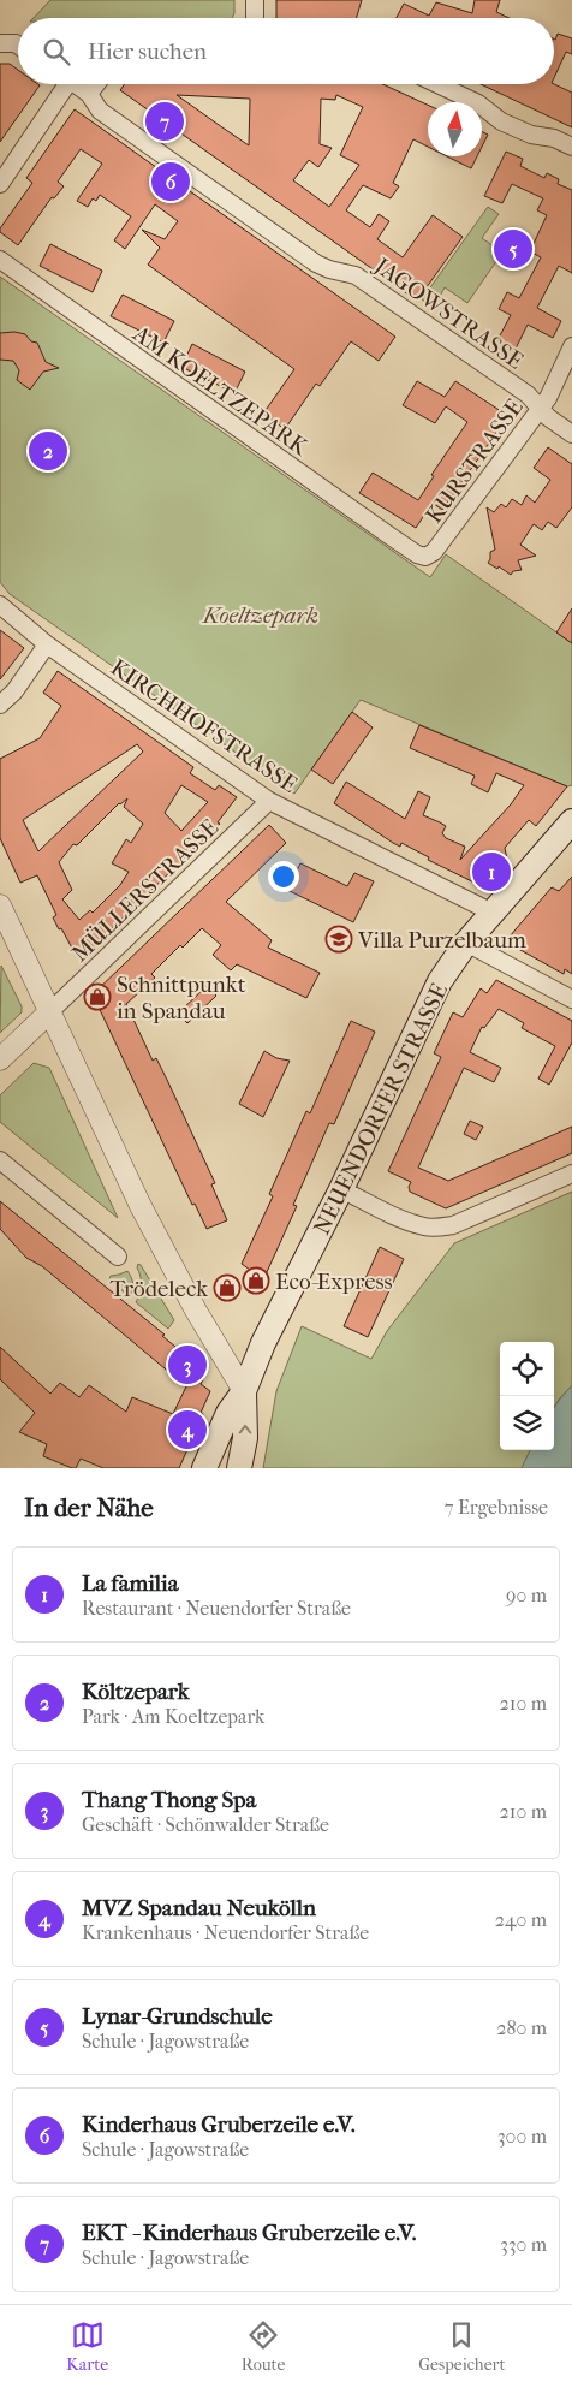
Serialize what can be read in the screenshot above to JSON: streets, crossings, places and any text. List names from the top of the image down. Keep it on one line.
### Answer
{"streets":{"main road":["NEUENDORFER STRASSE"],"street":["JAGOWSTRASSE","AM KOELTZEPARK","KURSTRASSE","KIRCHHOFSTRASSE","MÜLLERSTRASSE"]},"crossings":[["JAGOWSTRASSE","KURSTRASSE"],["AM KOELTZEPARK","KURSTRASSE"],["KIRCHHOFSTRASSE","MÜLLERSTRASSE"],["KIRCHHOFSTRASSE","NEUENDORFER STRASSE"]],"parks":["Koeltzepark"],"places":{"school or university":["Villa Purzelbaum"],"shop":["Schnittpunkt in Spandau","Eco-Express","Trödeleck"]},"north":"top","page":{"search":"Hier suchen","pins":["7","6","5","2","1","3","4"],"heading":["In der Nähe","7 Ergebnisse"],"list":[{"mark":"1","name":"La familia","note":"Restaurant · Neuendorfer Straße","value":"90 m"},{"mark":"2","name":"Költzepark","note":"Park · Am Koeltzepark","value":"210 m"},{"mark":"3","name":"Thang Thong Spa","note":"Geschäft · Schönwalder Straße","value":"210 m"},{"mark":"4","name":"MVZ Spandau Neukölln","note":"Krankenhaus · Neuendorfer Straße","value":"240 m"},{"mark":"5","name":"Lynar-Grundschule","note":"Schule · Jagowstraße","value":"280 m"},{"mark":"6","name":"Kinderhaus Gruberzeile e.V.","note":"Schule · Jagowstraße","value":"300 m"},{"mark":"7","name":"EKT - Kinderhaus Gruberzeile e.V.","note":"Schule · Jagowstraße","value":"330 m"}],"nav":["Karte","Route","Gespeichert"]}}
